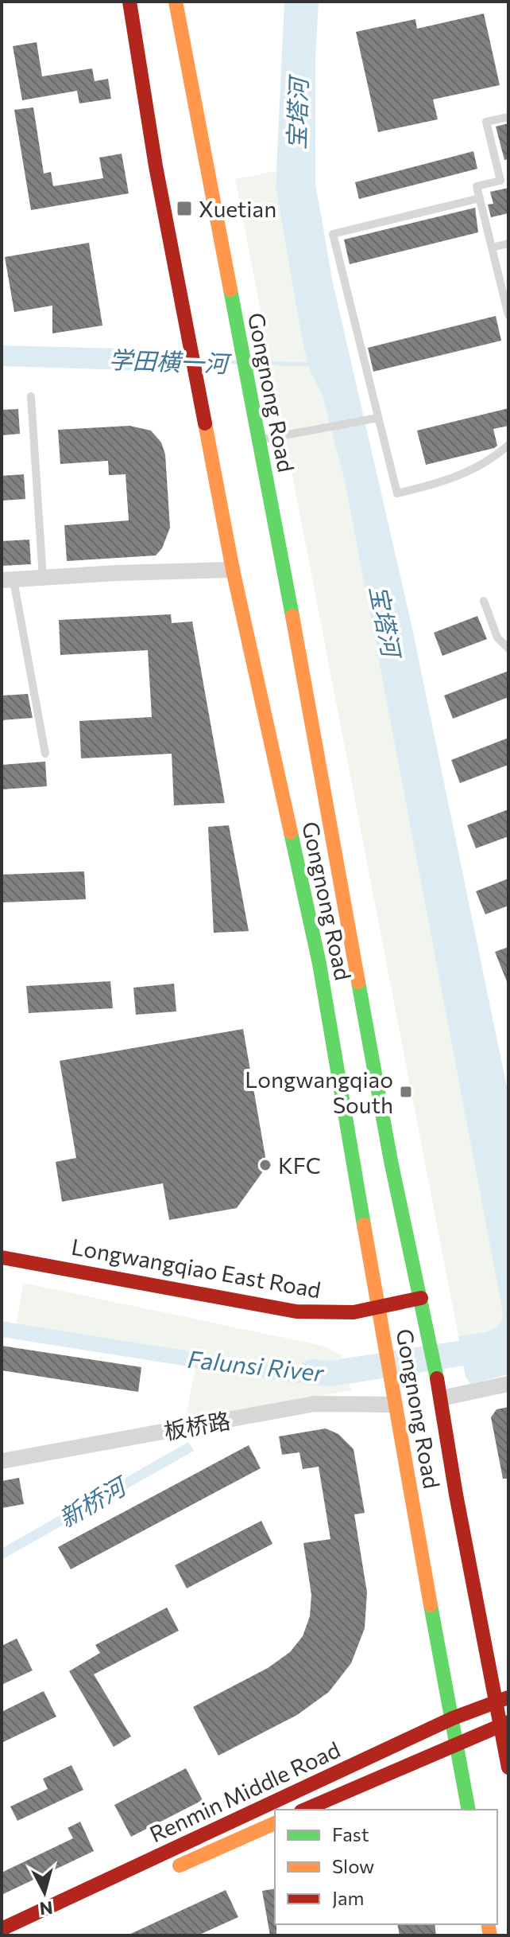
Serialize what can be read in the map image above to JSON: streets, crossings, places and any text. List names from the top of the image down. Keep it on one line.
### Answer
{"streets":{"main road":["Gongnong Road","Longwangqiao East Road","Renmin Middle Road"],"street":["板桥路"]},"crossings":[["Gongnong Road","Longwangqiao East Road"],["Gongnong Road","板桥路"],["Gongnong Road","Renmin Middle Road"]],"water":["宝塔河","学田横一河","Falunsi River","新桥河"],"places":{"transit":["Xuetian","Longwangqiao South"],"other":["KFC"]},"legend":["Fast","Slow","Jam"],"north":"bottom"}
